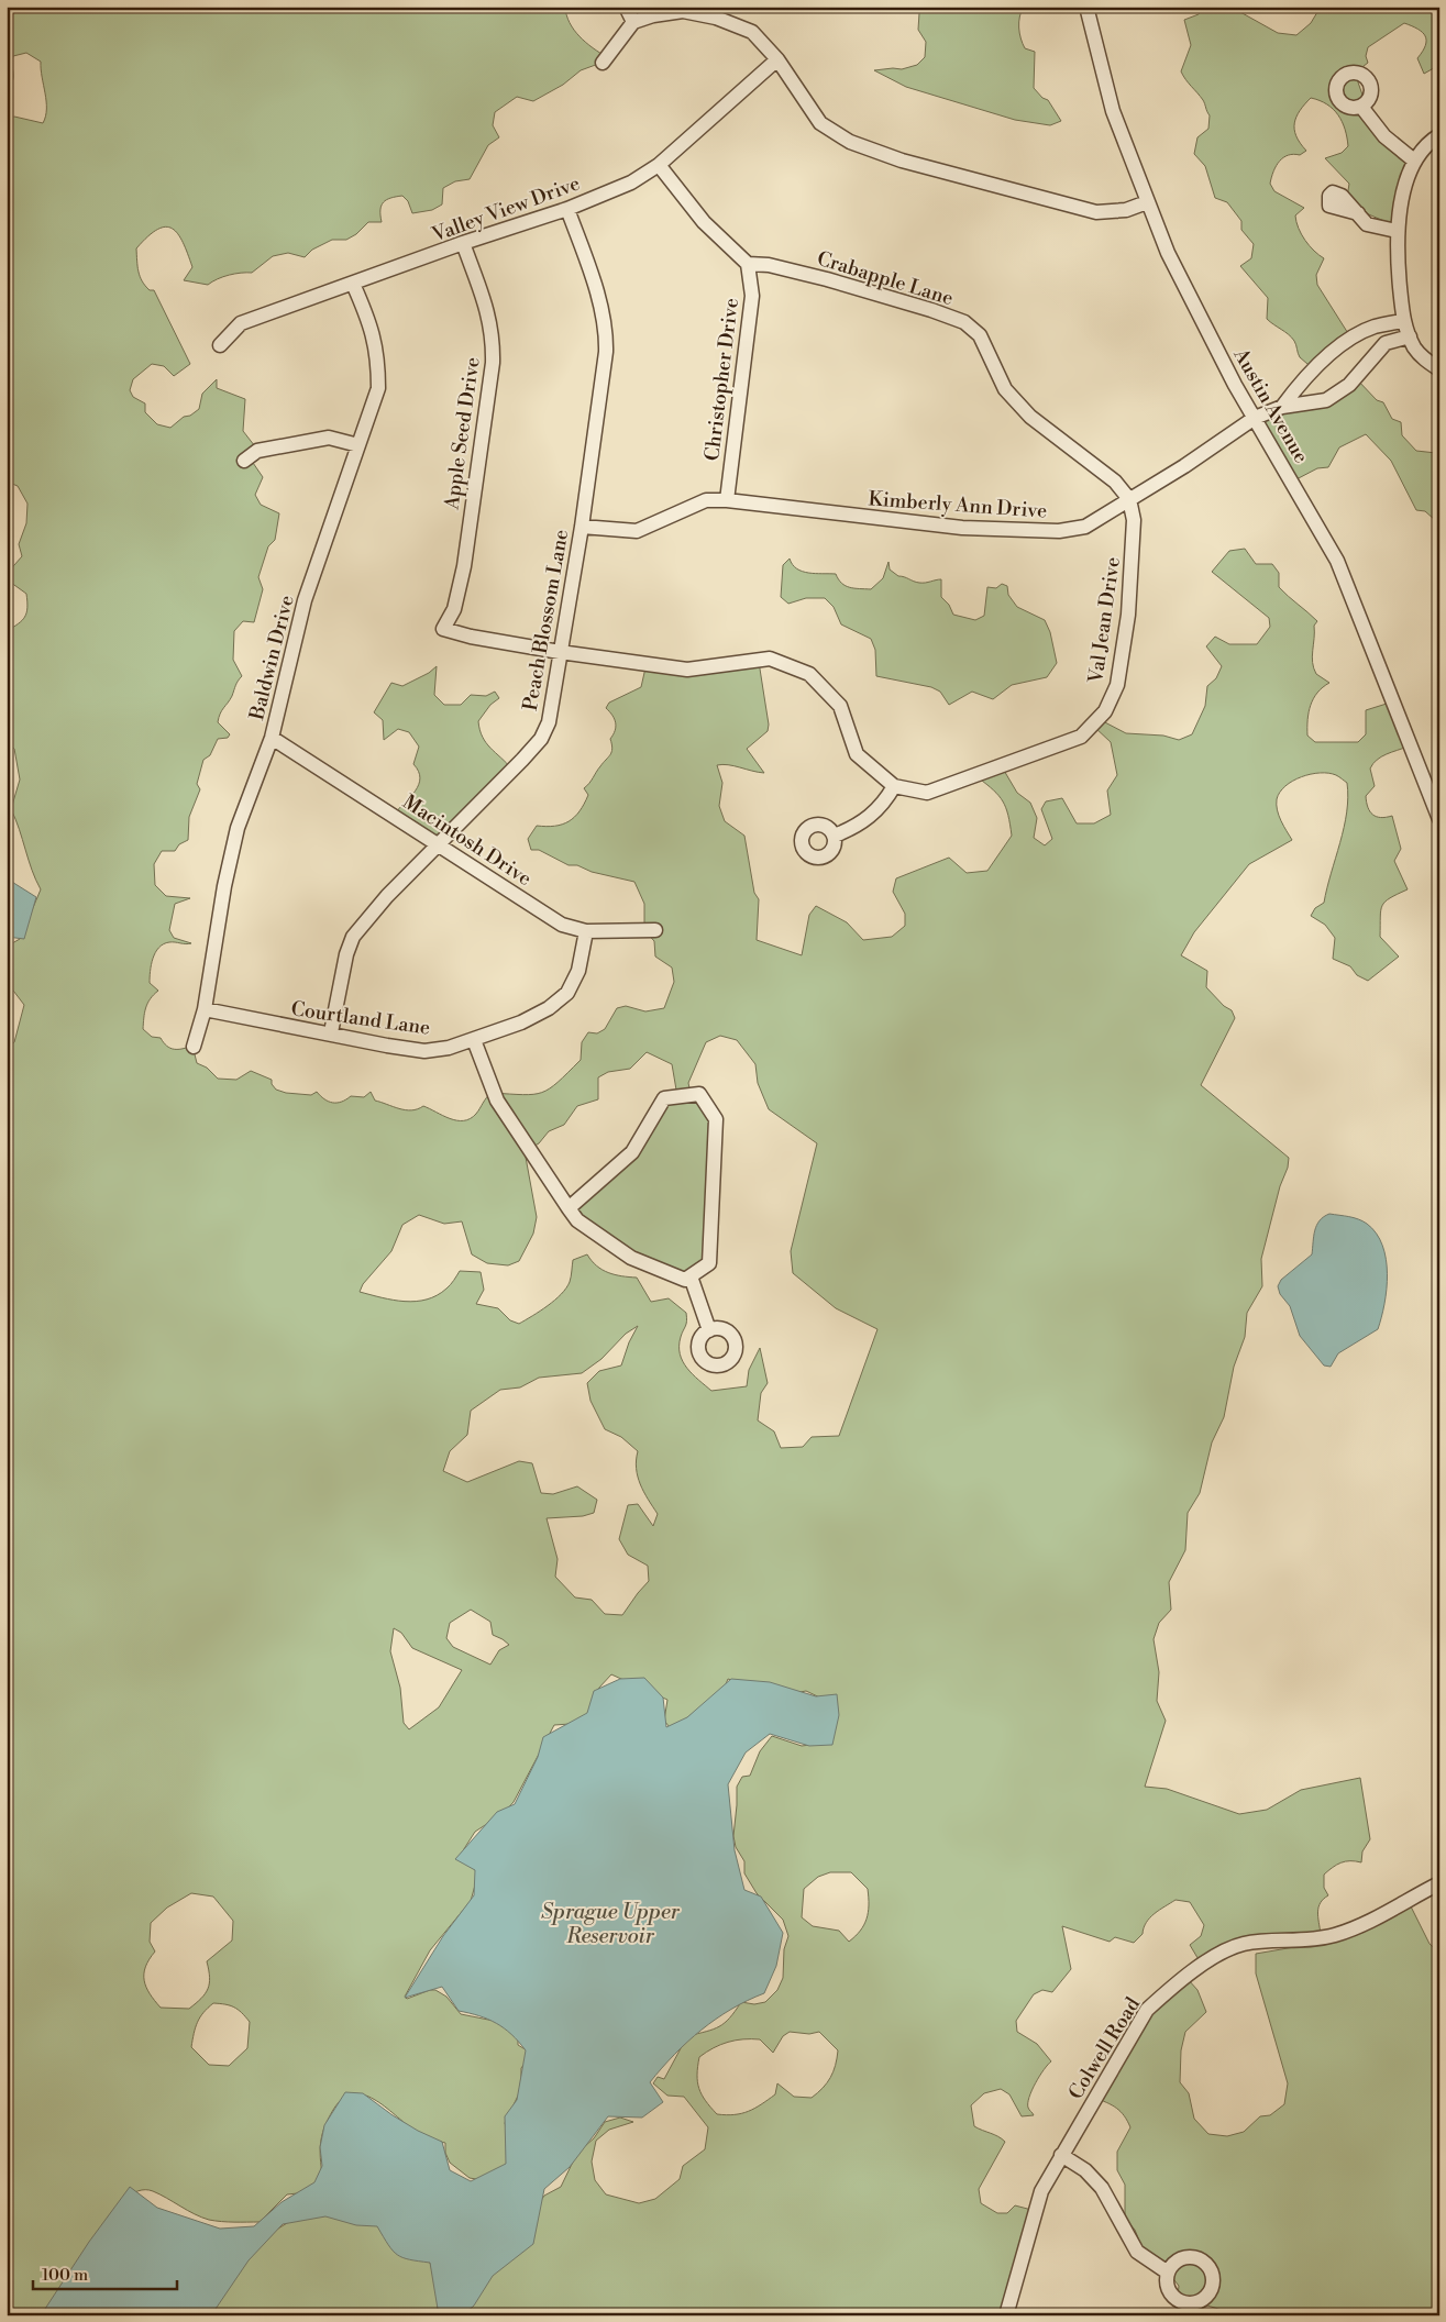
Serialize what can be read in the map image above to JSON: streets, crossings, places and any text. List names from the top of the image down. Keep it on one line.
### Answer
{"streets":{"street":["Valley View Drive","Crabapple Lane","Christopher Drive","Austin Avenue","Apple Seed Drive","Kimberly Ann Drive","Peach Blossom Lane","Val Jean Drive","Baldwin Drive","Macintosh Drive","Courtland Lane","Colwell Road"]},"crossings":[["Valley View Drive","Apple Seed Drive"],["Valley View Drive","Peach Blossom Lane"],["Valley View Drive","Baldwin Drive"],["Crabapple Lane","Christopher Drive"],["Crabapple Lane","Kimberly Ann Drive"],["Crabapple Lane","Val Jean Drive"],["Christopher Drive","Kimberly Ann Drive"],["Austin Avenue","Kimberly Ann Drive"],["Apple Seed Drive","Val Jean Drive"],["Kimberly Ann Drive","Peach Blossom Lane"],["Kimberly Ann Drive","Val Jean Drive"],["Peach Blossom Lane","Val Jean Drive"],["Peach Blossom Lane","Macintosh Drive"],["Peach Blossom Lane","Courtland Lane"],["Baldwin Drive","Macintosh Drive"],["Baldwin Drive","Courtland Lane"],["Macintosh Drive","Courtland Lane"]],"water":["Sprague Upper Reservoir"],"scale_bar":"100 m"}
